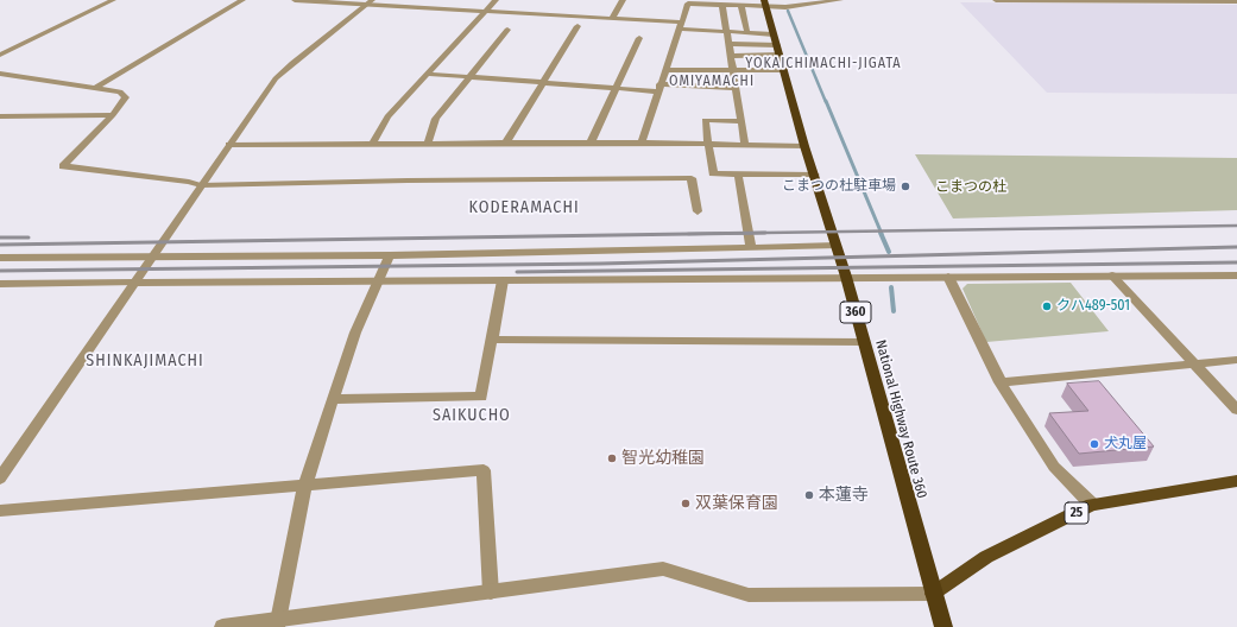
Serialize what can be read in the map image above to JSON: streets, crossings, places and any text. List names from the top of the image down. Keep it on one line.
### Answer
{"streets":{"highway":["360","National Highway Route 360"],"main road":["25"]},"crossings":[["National Highway Route 360","25"]],"districts":["YOKAICHIMACHI-JIGATA","OMIYAMACHI","KODERAMACHI","SHINKAJIMACHI","SAIKUCHO"],"parks":["こまつの杜"],"places":["こまつの杜駐車場","クハ489-501","犬丸屋","智光幼稚園","本蓮寺","双葉保育園"]}
